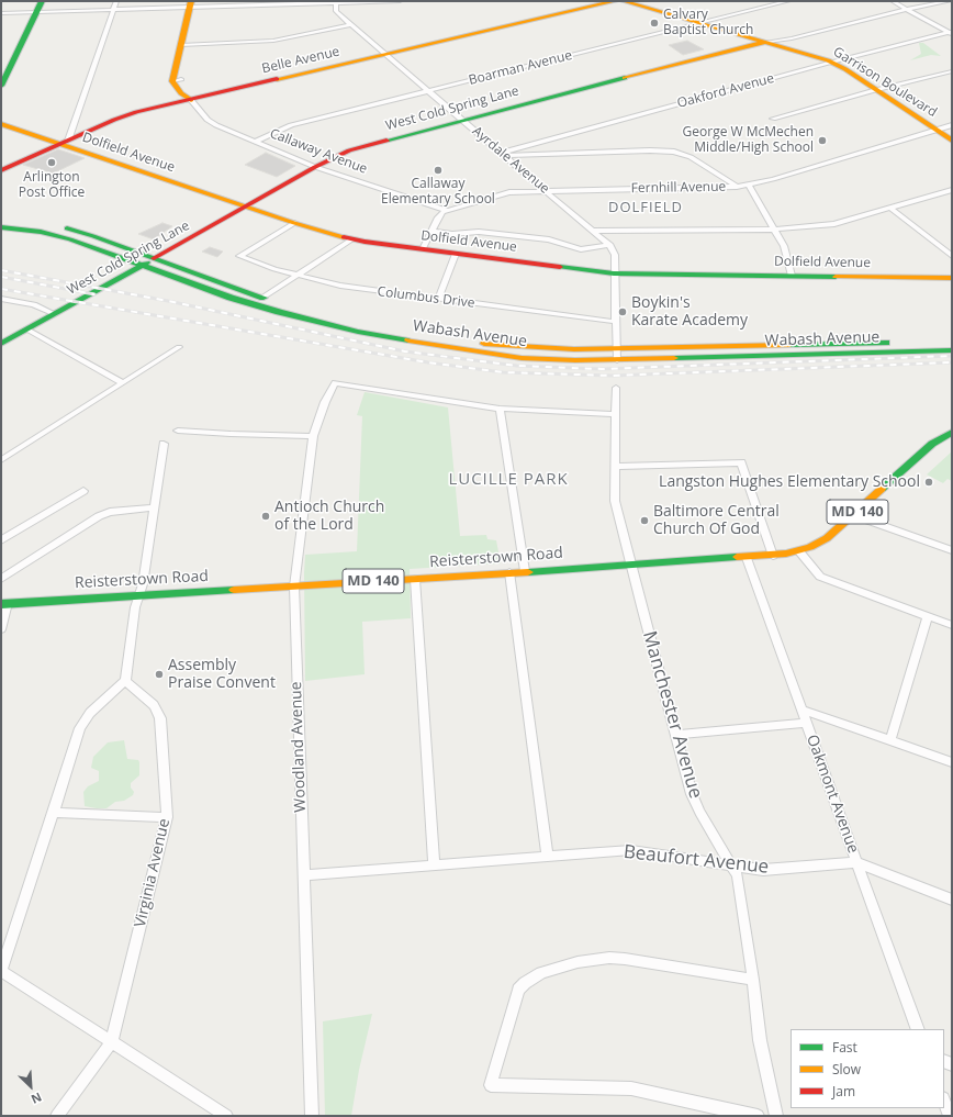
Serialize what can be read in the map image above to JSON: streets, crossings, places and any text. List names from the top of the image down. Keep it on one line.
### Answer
{"streets":{"main road":["Belle Avenue","Garrison Boulevard","West Cold Spring Lane","Callaway Avenue","Dolfield Avenue","Wabash Avenue","MD 140","Reisterstown Road"],"street":["Boarman Avenue","Oakford Avenue","Ayrdale Avenue","Fernhill Avenue","Columbus Drive","Manchester Avenue","Woodland Avenue","Oakmont Avenue","Beaufort Avenue","Virginia Avenue"]},"crossings":[["Belle Avenue","Callaway Avenue"],["Belle Avenue","Dolfield Avenue"],["Belle Avenue","Ayrdale Avenue"],["Boarman Avenue","Garrison Boulevard"],["Boarman Avenue","Callaway Avenue"],["Boarman Avenue","Ayrdale Avenue"],["Garrison Boulevard","Oakford Avenue"],["Garrison Boulevard","West Cold Spring Lane"],["Garrison Boulevard","Fernhill Avenue"],["Oakford Avenue","Ayrdale Avenue"],["West Cold Spring Lane","Callaway Avenue"],["West Cold Spring Lane","Dolfield Avenue"],["West Cold Spring Lane","Ayrdale Avenue"],["West Cold Spring Lane","Wabash Avenue"],["Callaway Avenue","Fernhill Avenue"],["Dolfield Avenue","Columbus Drive"],["Ayrdale Avenue","Fernhill Avenue"],["Reisterstown Road","Manchester Avenue"],["Reisterstown Road","Woodland Avenue"],["Reisterstown Road","Oakmont Avenue"],["Manchester Avenue","Beaufort Avenue"],["Woodland Avenue","Beaufort Avenue"],["Oakmont Avenue","Beaufort Avenue"]],"districts":["DOLFIELD","LUCILLE PARK"],"places":["Calvary Baptist Church","George W McMechen Middle/High School","Arlington Post Office","Callaway Elementary School","Boykin's Karate Academy","Langston Hughes Elementary School","Antioch Church of the Lord","Baltimore Central Church Of God","Assembly Praise Convent"],"legend":["Fast","Slow","Jam"],"north":"bottom right"}
